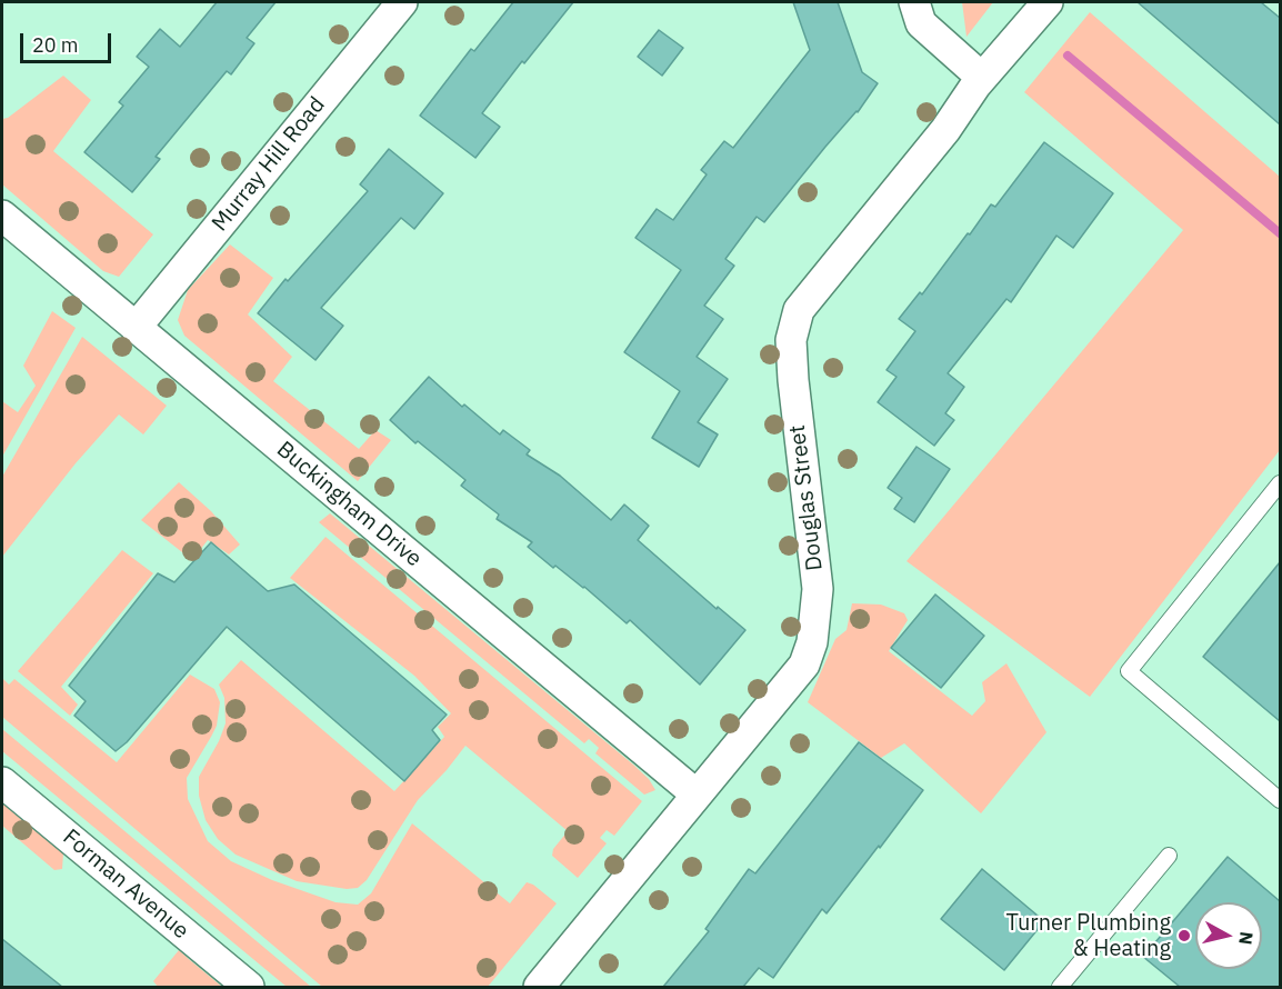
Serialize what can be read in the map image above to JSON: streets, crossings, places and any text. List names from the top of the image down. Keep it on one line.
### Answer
{"streets":{"street":["Murray Hill Road","Douglas Street","Buckingham Drive","Forman Avenue"]},"crossings":[["Murray Hill Road","Buckingham Drive"],["Douglas Street","Buckingham Drive"]],"places":["Turner Plumbing & Heating"],"scale_bar":"20 m","north":"right"}
